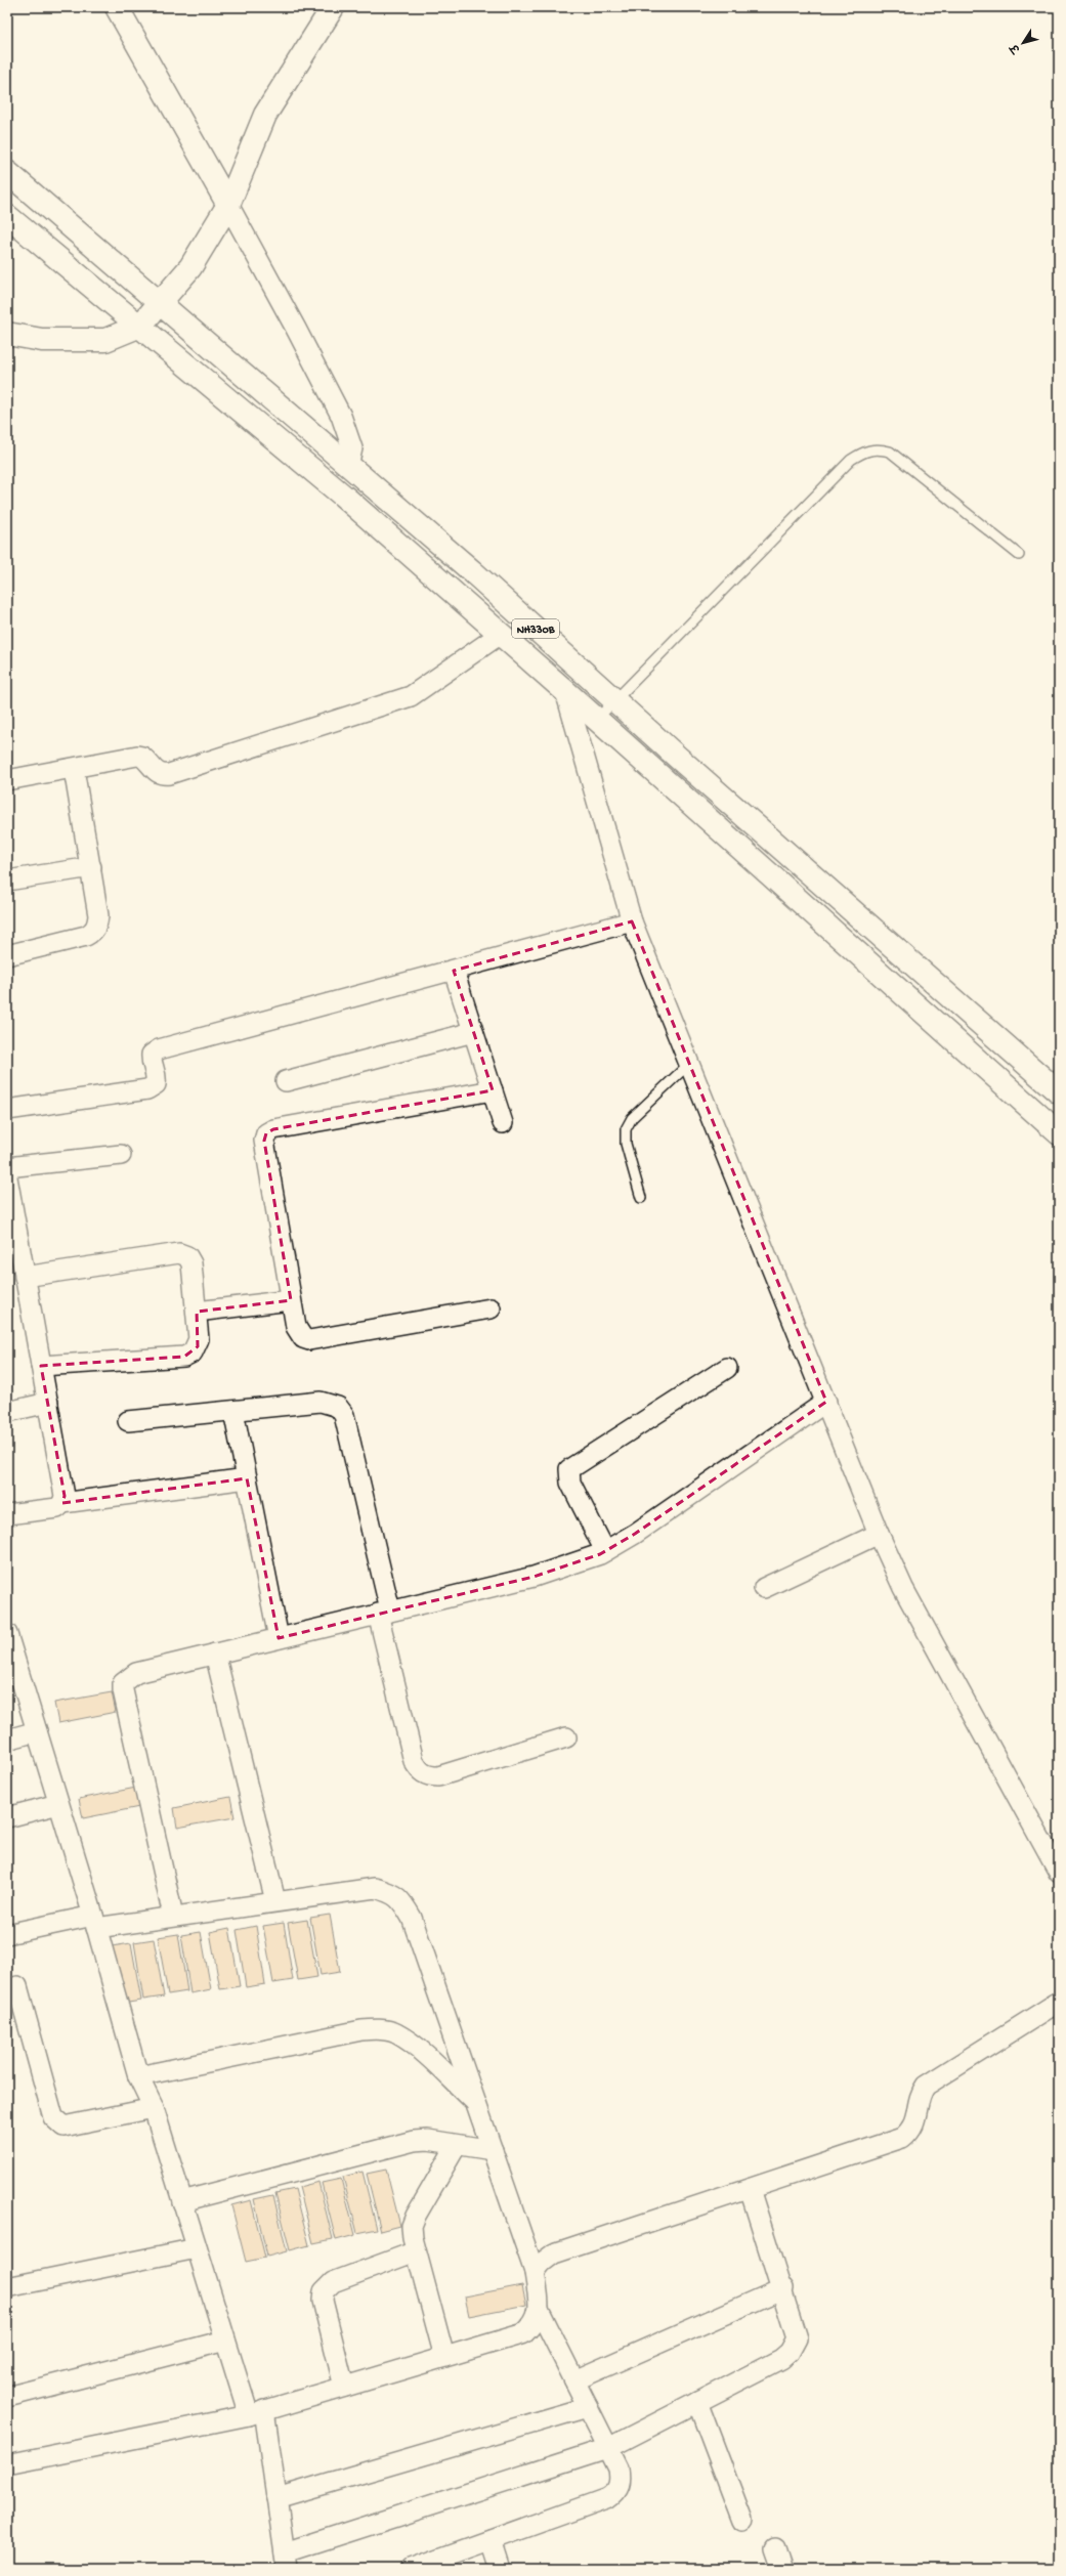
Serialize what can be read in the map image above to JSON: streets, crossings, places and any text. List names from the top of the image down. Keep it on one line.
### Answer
{"streets":{"main road":["NH330B"]},"north":"bottom left"}
